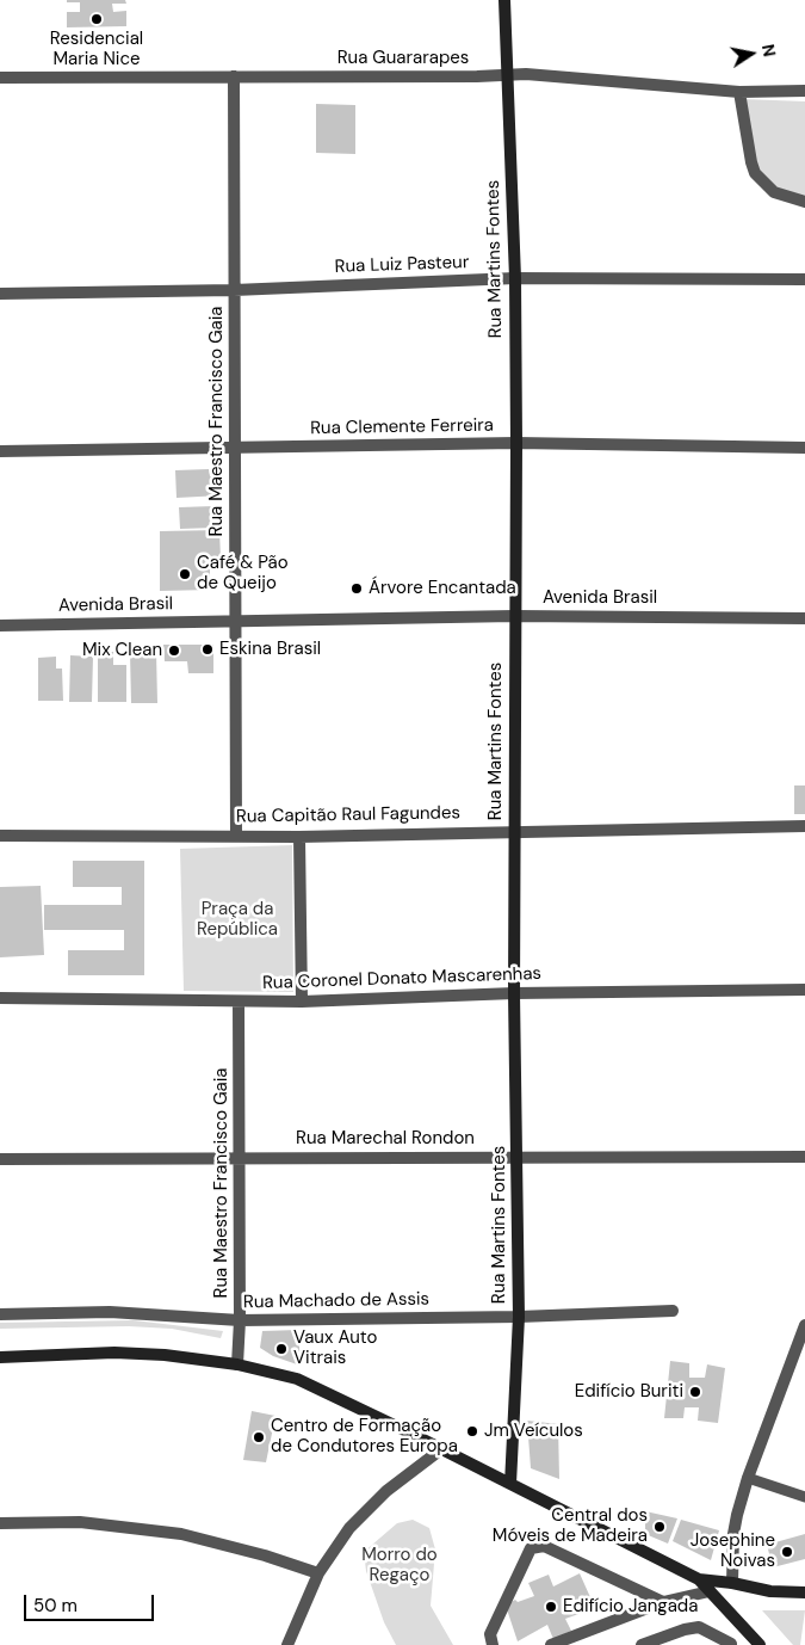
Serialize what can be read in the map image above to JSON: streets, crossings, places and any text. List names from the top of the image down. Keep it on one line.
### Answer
{"streets":{"street":["Rua Guararapes","Rua Martins Fontes","Rua Luiz Pasteur","Rua Maestro Francisco Gaia","Rua Clemente Ferreira","Avenida Brasil","Rua Capitão Raul Fagundes","Rua Coronel Donato Mascarenhas","Rua Marechal Rondon","Rua Machado de Assis"]},"crossings":[["Rua Guararapes","Rua Martins Fontes"],["Rua Guararapes","Rua Maestro Francisco Gaia"],["Rua Martins Fontes","Rua Luiz Pasteur"],["Rua Martins Fontes","Rua Clemente Ferreira"],["Rua Martins Fontes","Avenida Brasil"],["Rua Martins Fontes","Rua Capitão Raul Fagundes"],["Rua Martins Fontes","Rua Coronel Donato Mascarenhas"],["Rua Martins Fontes","Rua Marechal Rondon"],["Rua Martins Fontes","Rua Machado de Assis"],["Rua Luiz Pasteur","Rua Maestro Francisco Gaia"],["Rua Maestro Francisco Gaia","Rua Clemente Ferreira"],["Rua Maestro Francisco Gaia","Avenida Brasil"],["Rua Maestro Francisco Gaia","Rua Capitão Raul Fagundes"],["Rua Maestro Francisco Gaia","Rua Coronel Donato Mascarenhas"],["Rua Maestro Francisco Gaia","Rua Marechal Rondon"],["Rua Maestro Francisco Gaia","Rua Machado de Assis"]],"parks":["Praça da República","Morro do Regaço"],"places":["Residencial Maria Nice","Café & Pão de Queijo","Árvore Encantada","Eskina Brasil","Mix Clean","Vaux Auto Vitrais","Edifício Buriti","Jm Veículos","Centro de Formação de Condutores Europa","Central dos Móveis de Madeira","Josephine Noivas","Edifício Jangada"],"scale_bar":"50 m","north":"right"}
